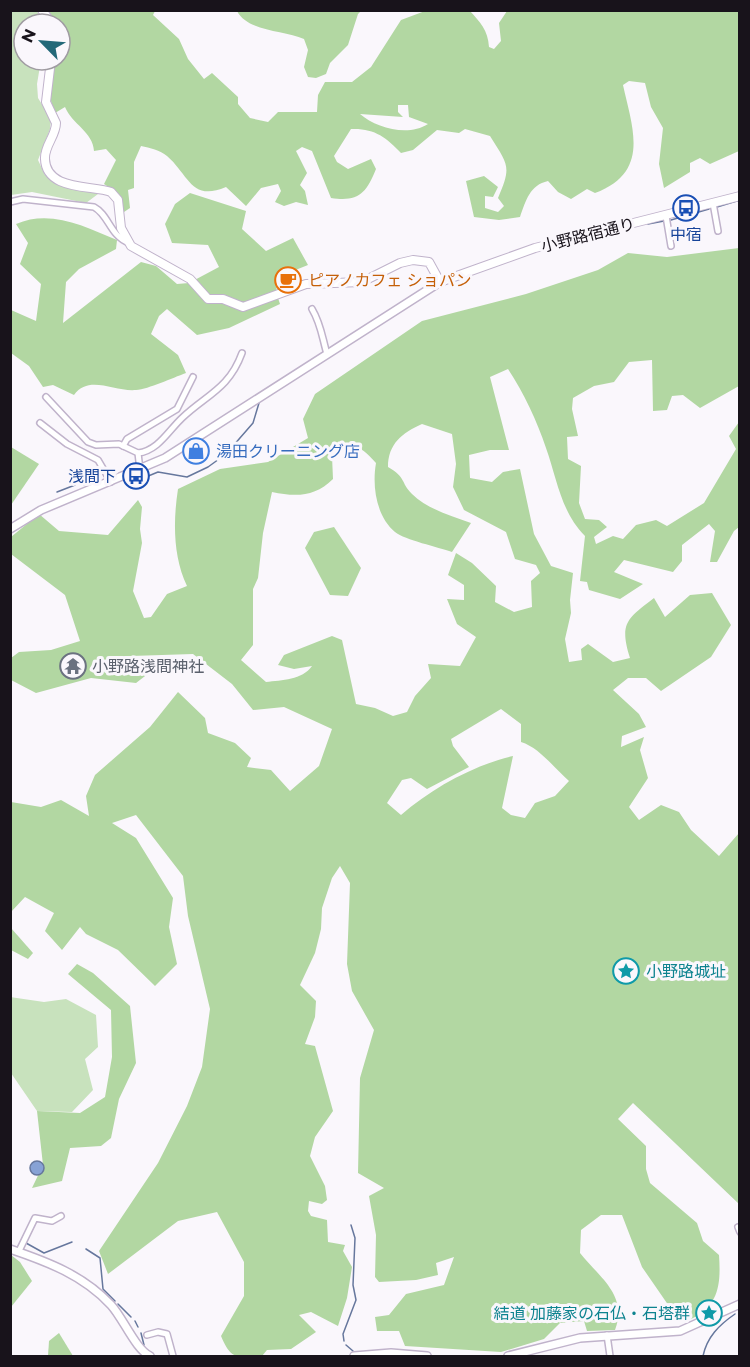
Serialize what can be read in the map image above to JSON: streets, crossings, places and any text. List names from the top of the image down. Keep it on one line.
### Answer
{"streets":{"main road":["小野路宿通り"]},"places":{"bus stop":["中宿","浅間下"],"cafe":["ピアノカフェ ショパン"],"shop":["湯田クリーニング店"],"temple":["小野路浅間神社"],"place":["小野路城址","結道 加藤家の石仏・石塔群"]},"north":"top left"}
